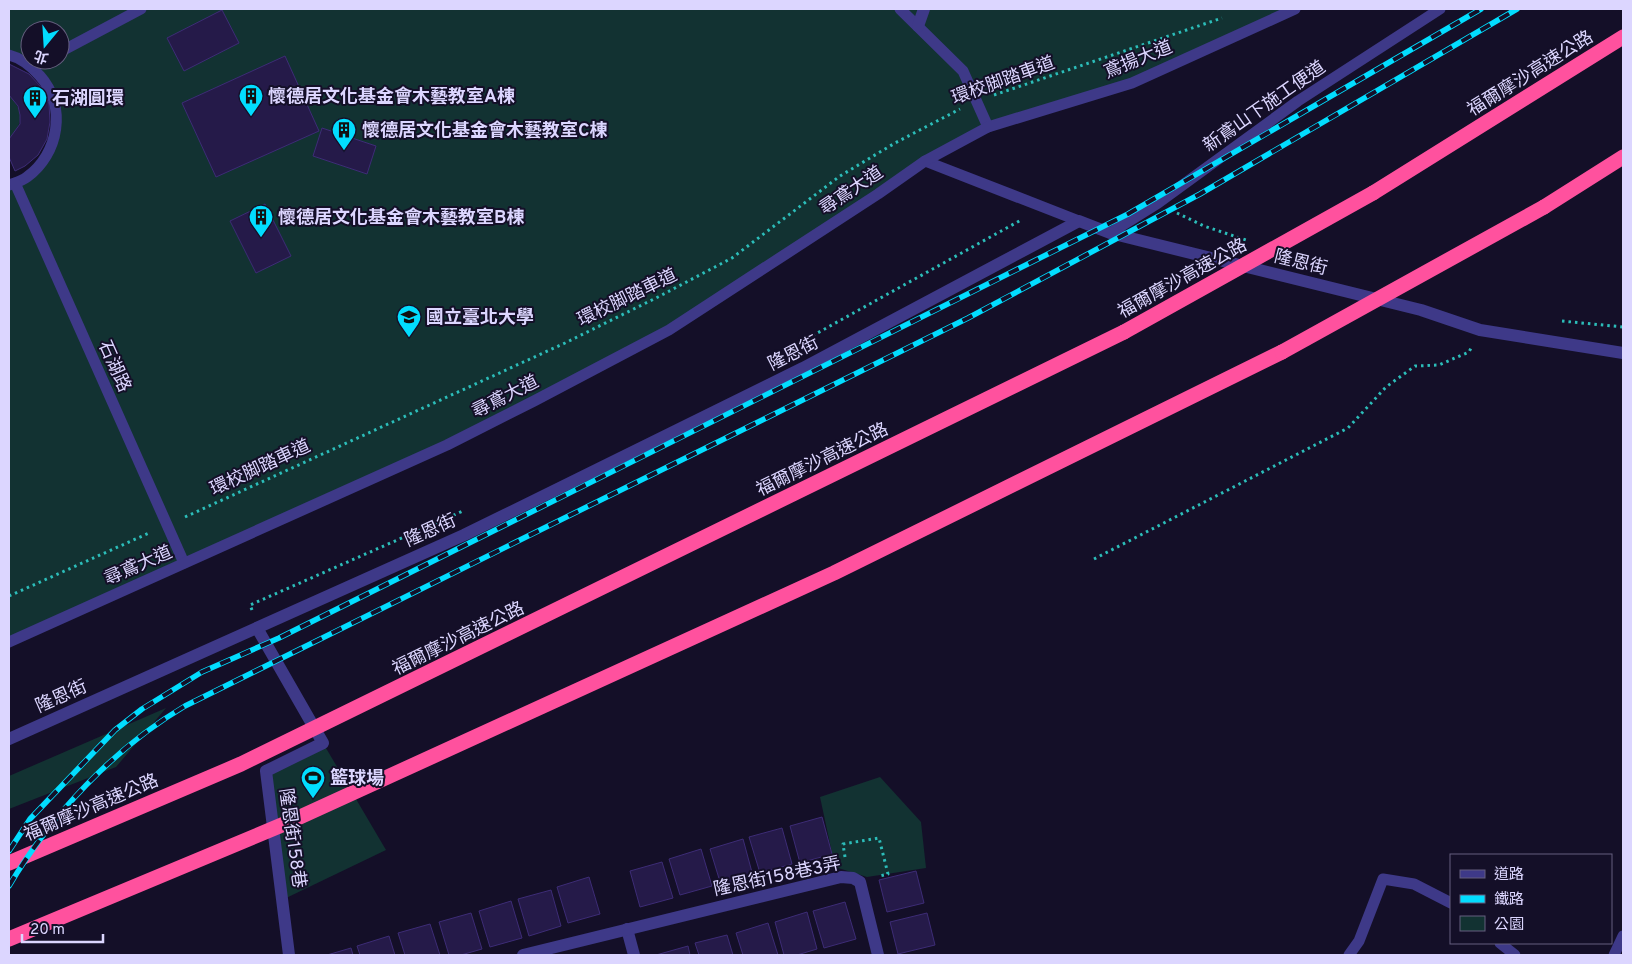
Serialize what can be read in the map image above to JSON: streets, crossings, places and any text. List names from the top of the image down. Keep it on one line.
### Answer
{"streets":{"highway":["福爾摩沙高速公路"],"street":["隆恩街","隆恩街158巷","隆恩街158巷3弄"],"lane":["鳶揚大道","新鳶山下施工便道","尋鳶大道","石湖路"],"path":["環校脚踏車道"]},"crossings":[["鳶揚大道","尋鳶大道"],["福爾摩沙高速公路","隆恩街158巷"],["環校脚踏車道","石湖路"],["新鳶山下施工便道","隆恩街"],["尋鳶大道","石湖路"],["隆恩街","隆恩街158巷"]],"places":{"building":["懷德居文化基金會木藝教室A棟","石湖圓環","懷德居文化基金會木藝教室C棟","懷德居文化基金會木藝教室B棟"],"school or university":["國立臺北大學"],"sports":["籃球場"]},"legend":["道路","鐵路","公園"],"scale_bar":"20 m","north":"bottom"}
